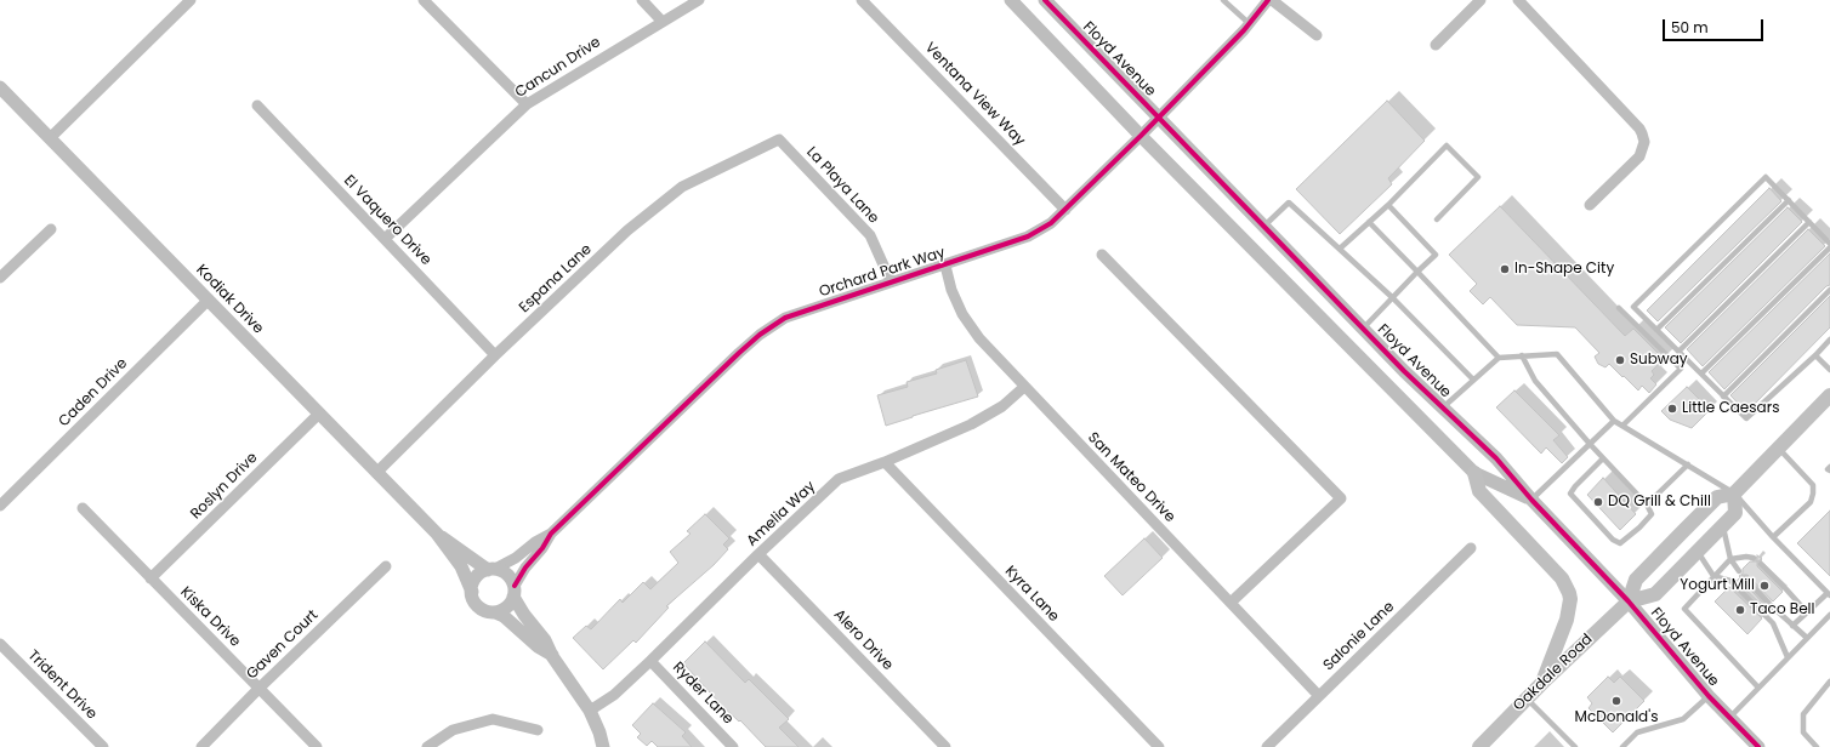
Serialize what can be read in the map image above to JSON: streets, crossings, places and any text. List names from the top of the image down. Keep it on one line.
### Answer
{"streets":{"main road":["Oakdale Road"],"street":["Floyd Avenue","Cancun Drive","Ventana View Way","La Playa Lane","El Vaquero Drive","Orchard Park Way","Espana Lane","Kodiak Drive","Caden Drive","San Mateo Drive","Roslyn Drive","Amelia Way","Kyra Lane","Kiska Drive","Salonie Lane","Alero Drive","Gaven Court","Trident Drive","Ryder Lane"]},"crossings":[["Floyd Avenue","Orchard Park Way"],["Floyd Avenue","Oakdale Road"],["Cancun Drive","El Vaquero Drive"],["Ventana View Way","Orchard Park Way"],["La Playa Lane","Orchard Park Way"],["La Playa Lane","Espana Lane"],["El Vaquero Drive","Espana Lane"],["Orchard Park Way","Kodiak Drive"],["Orchard Park Way","San Mateo Drive"],["Espana Lane","Kodiak Drive"],["Kodiak Drive","Caden Drive"],["Kodiak Drive","Roslyn Drive"],["San Mateo Drive","Amelia Way"],["San Mateo Drive","Salonie Lane"],["Roslyn Drive","Kiska Drive"],["Amelia Way","Kyra Lane"],["Amelia Way","Alero Drive"],["Amelia Way","Ryder Lane"],["Kiska Drive","Gaven Court"]],"places":["In-Shape City","Subway","Little Caesars","DQ Grill & Chill","Yogurt Mill","Taco Bell","McDonald's"],"scale_bar":"50 m"}
